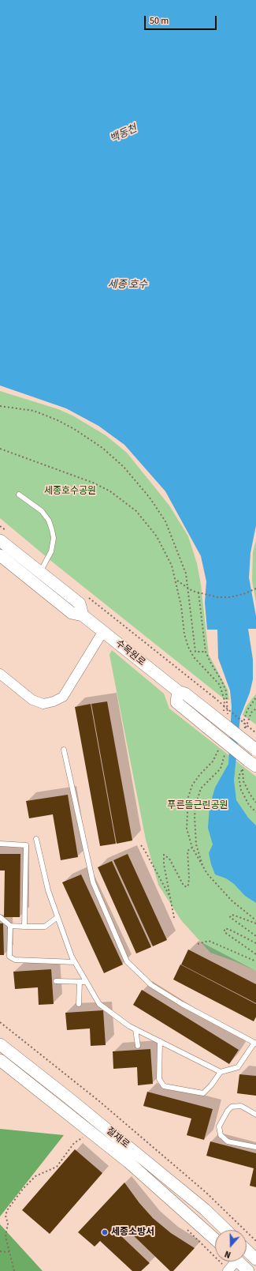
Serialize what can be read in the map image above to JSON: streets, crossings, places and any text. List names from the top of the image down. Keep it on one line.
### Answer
{"streets":{"street":["수목원로","절재로"]},"water":["백동천","세종 호수"],"parks":["세종호수공원","푸른뜰근린공원"],"places":["세종소방서"],"scale_bar":"50 m","north":"bottom"}
